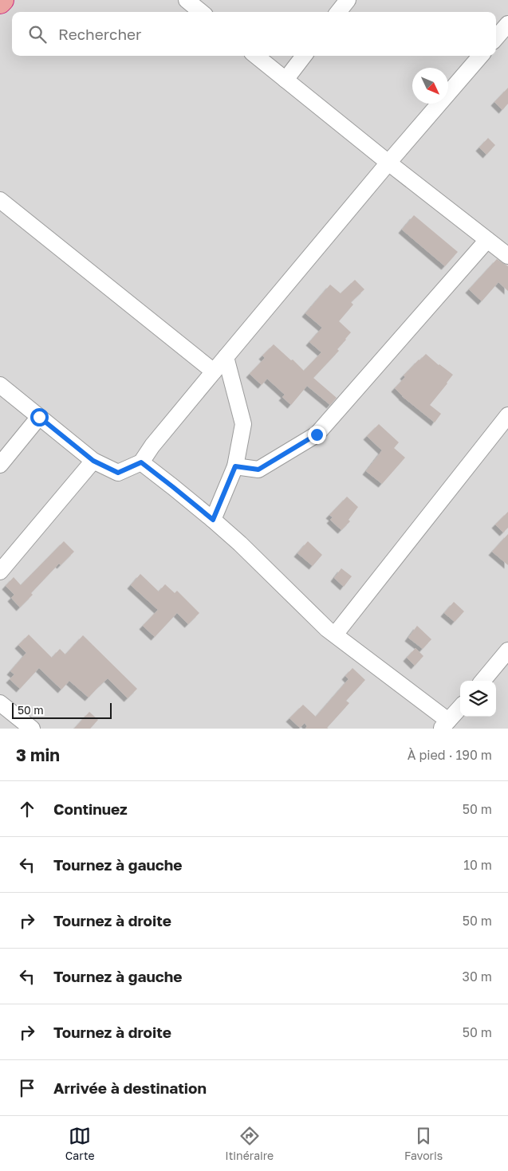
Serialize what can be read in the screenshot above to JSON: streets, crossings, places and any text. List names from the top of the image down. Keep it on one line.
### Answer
{"scale_bar":"50 m","north":"bottom right","page":{"search":"Rechercher","scale":"50 m","heading":["3 min","À pied · 190 m"],"list":[["Continuez","50 m"],["Tournez à gauche","10 m"],["Tournez à droite","50 m"],["Tournez à gauche","30 m"],["Tournez à droite","50 m"],"Arrivée à destination"],"nav":["Carte","Itinéraire","Favoris"]}}
